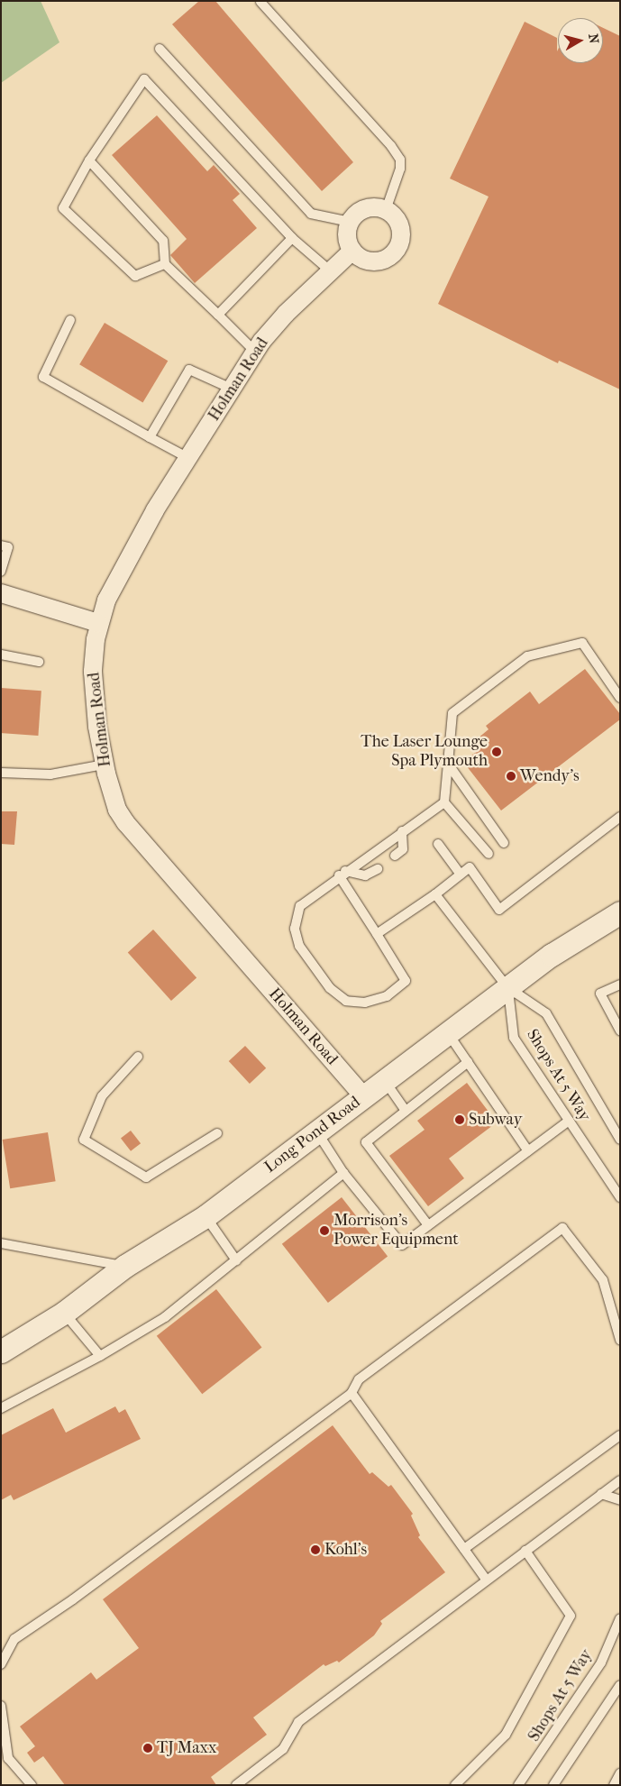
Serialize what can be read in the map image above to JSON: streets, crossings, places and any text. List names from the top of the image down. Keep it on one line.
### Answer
{"streets":{"street":["Holman Road","Long Pond Road"],"lane":["Shops At 5 Way"]},"crossings":[["Holman Road","Long Pond Road"],["Shops At 5 Way","Long Pond Road"]],"places":["The Laser Lounge Spa Plymouth","Wendy's","Subway","Morrison's Power Equipment","Kohl's","TJ Maxx"],"north":"right"}
